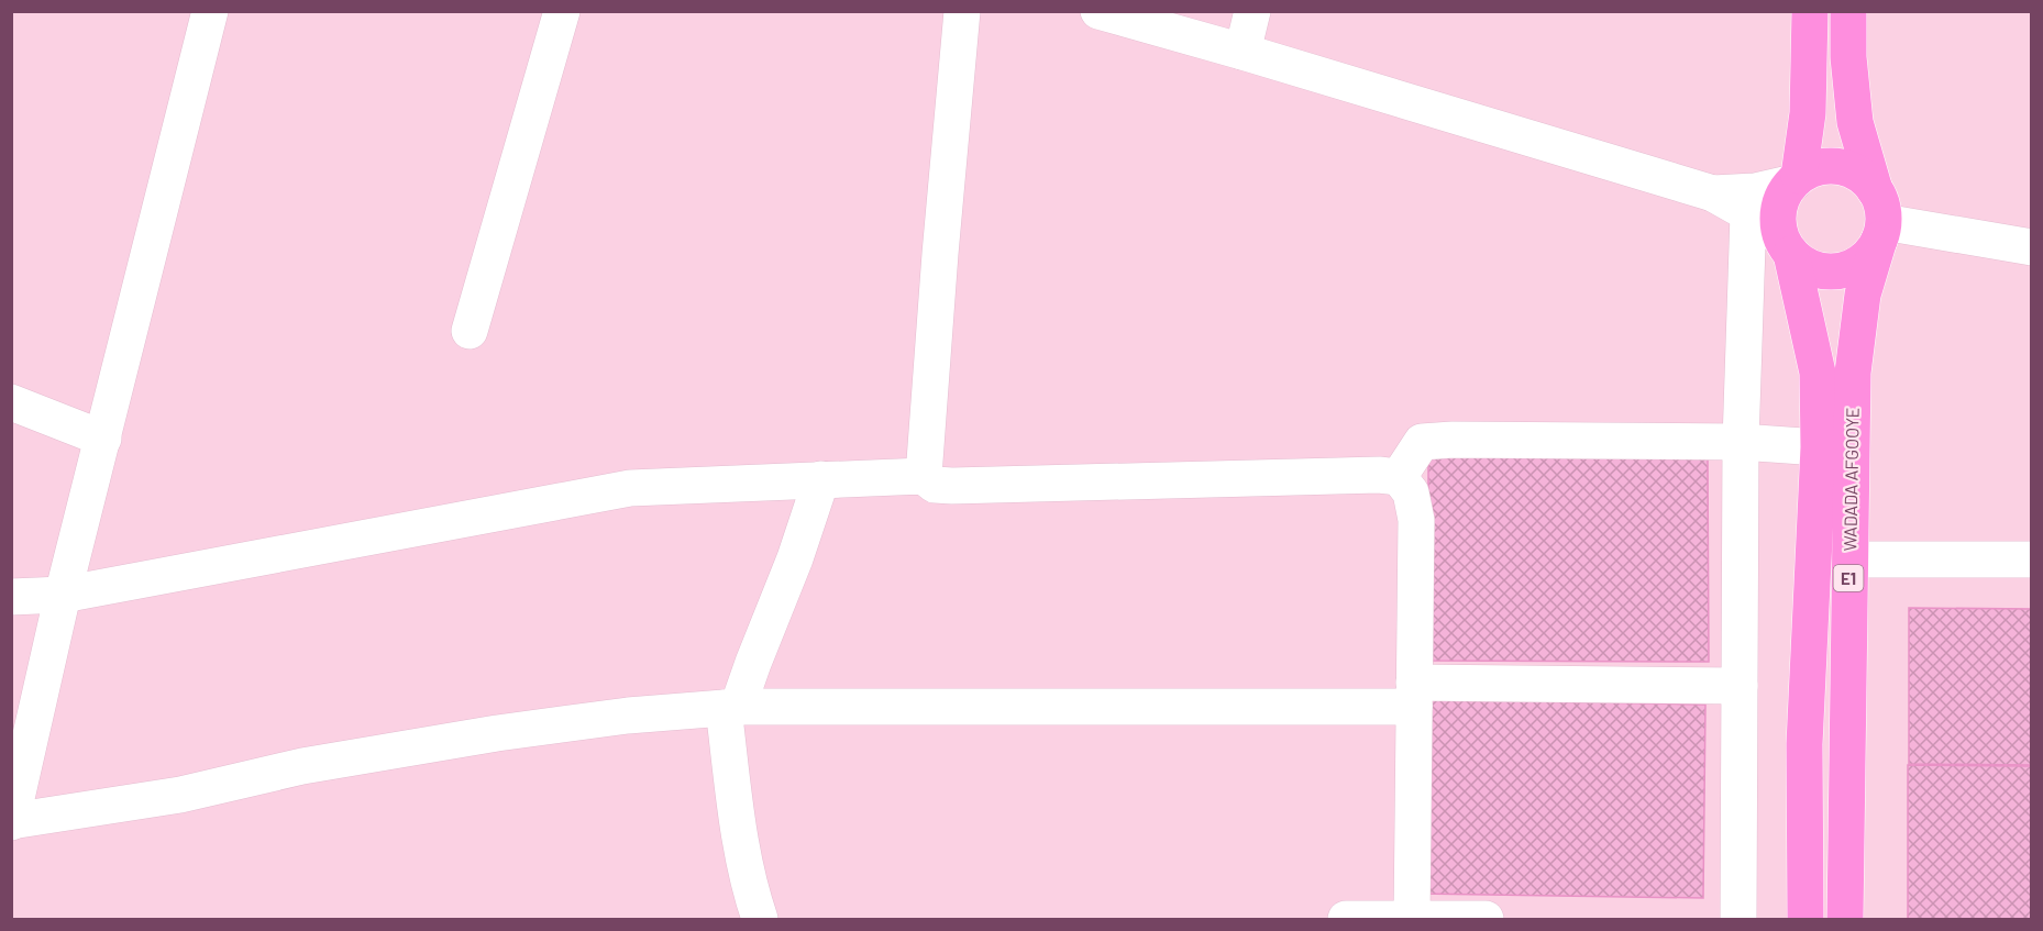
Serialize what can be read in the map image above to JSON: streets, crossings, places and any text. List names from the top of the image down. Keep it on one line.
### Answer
{"streets":{"highway":["WADADA AFGOOYE","E1"]}}
